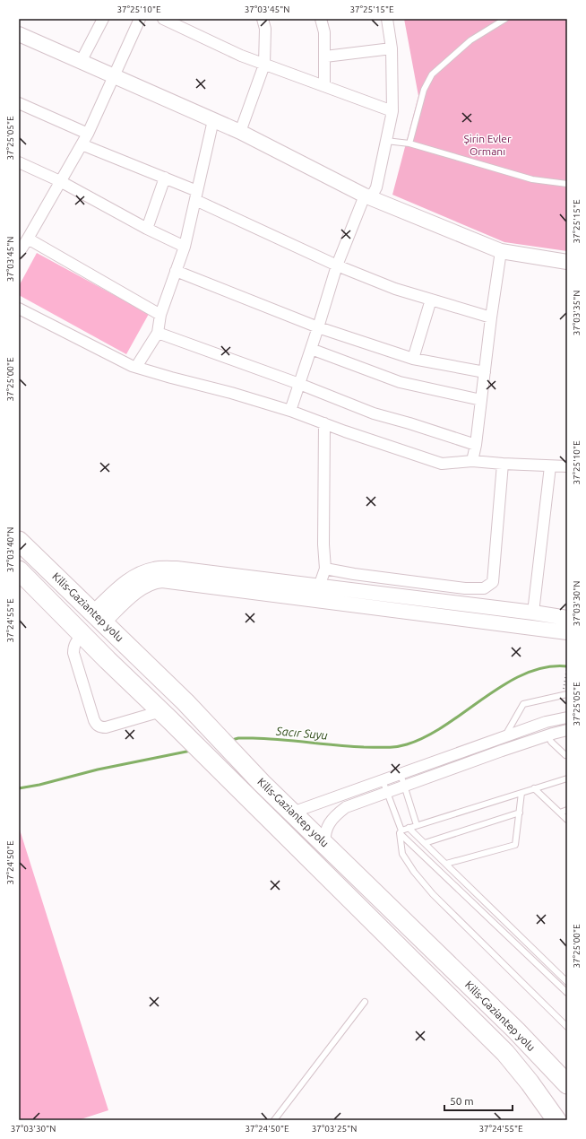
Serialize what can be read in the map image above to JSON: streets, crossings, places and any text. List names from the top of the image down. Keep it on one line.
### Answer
{"streets":{"highway":["Kilis-Gaziantep yolu"]},"water":["Sacır Suyu"],"parks":["Şirin Evler Ormanı"],"scale_bar":"50 m","coordinates":["37°25'10\"E","37°03'45\"N","37°25'15\"E","37°25'05\"E","37°03'35\"N","37°25'00\"E","37°03'40\"N","37°03'30\"N","37°24'55\"E","37°24'50\"E","37°03'25\"N"]}
